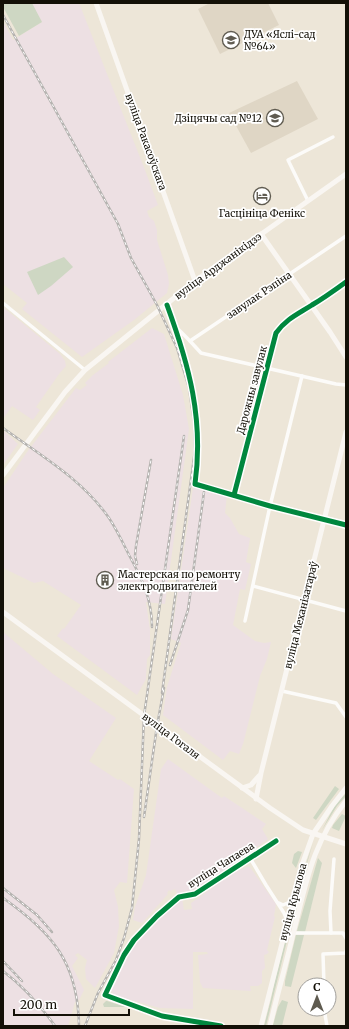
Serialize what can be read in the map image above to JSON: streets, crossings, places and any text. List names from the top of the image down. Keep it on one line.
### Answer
{"streets":{"main road":["вуліца Ракасоўскага","вуліца Арджанікідзэ","вуліца Механізатараў","вуліца Гогаля","вуліца Крылова"],"street":["завулак Рэпіна","Дарожны завулак","вуліца Чапаева"]},"crossings":[["вуліца Ракасоўскага","вуліца Арджанікідзэ"],["вуліца Механізатараў","вуліца Гогаля"],["вуліца Гогаля","вуліца Крылова"]],"places":{"school or university":["ДУА «Яслі-сад №64»","Дзіцячы сад №12"],"hotel":["Гасцініца Фенікс"],"building":["Мастерская по ремонту электродвигателей"]},"scale_bar":"200 m","north":"top"}
